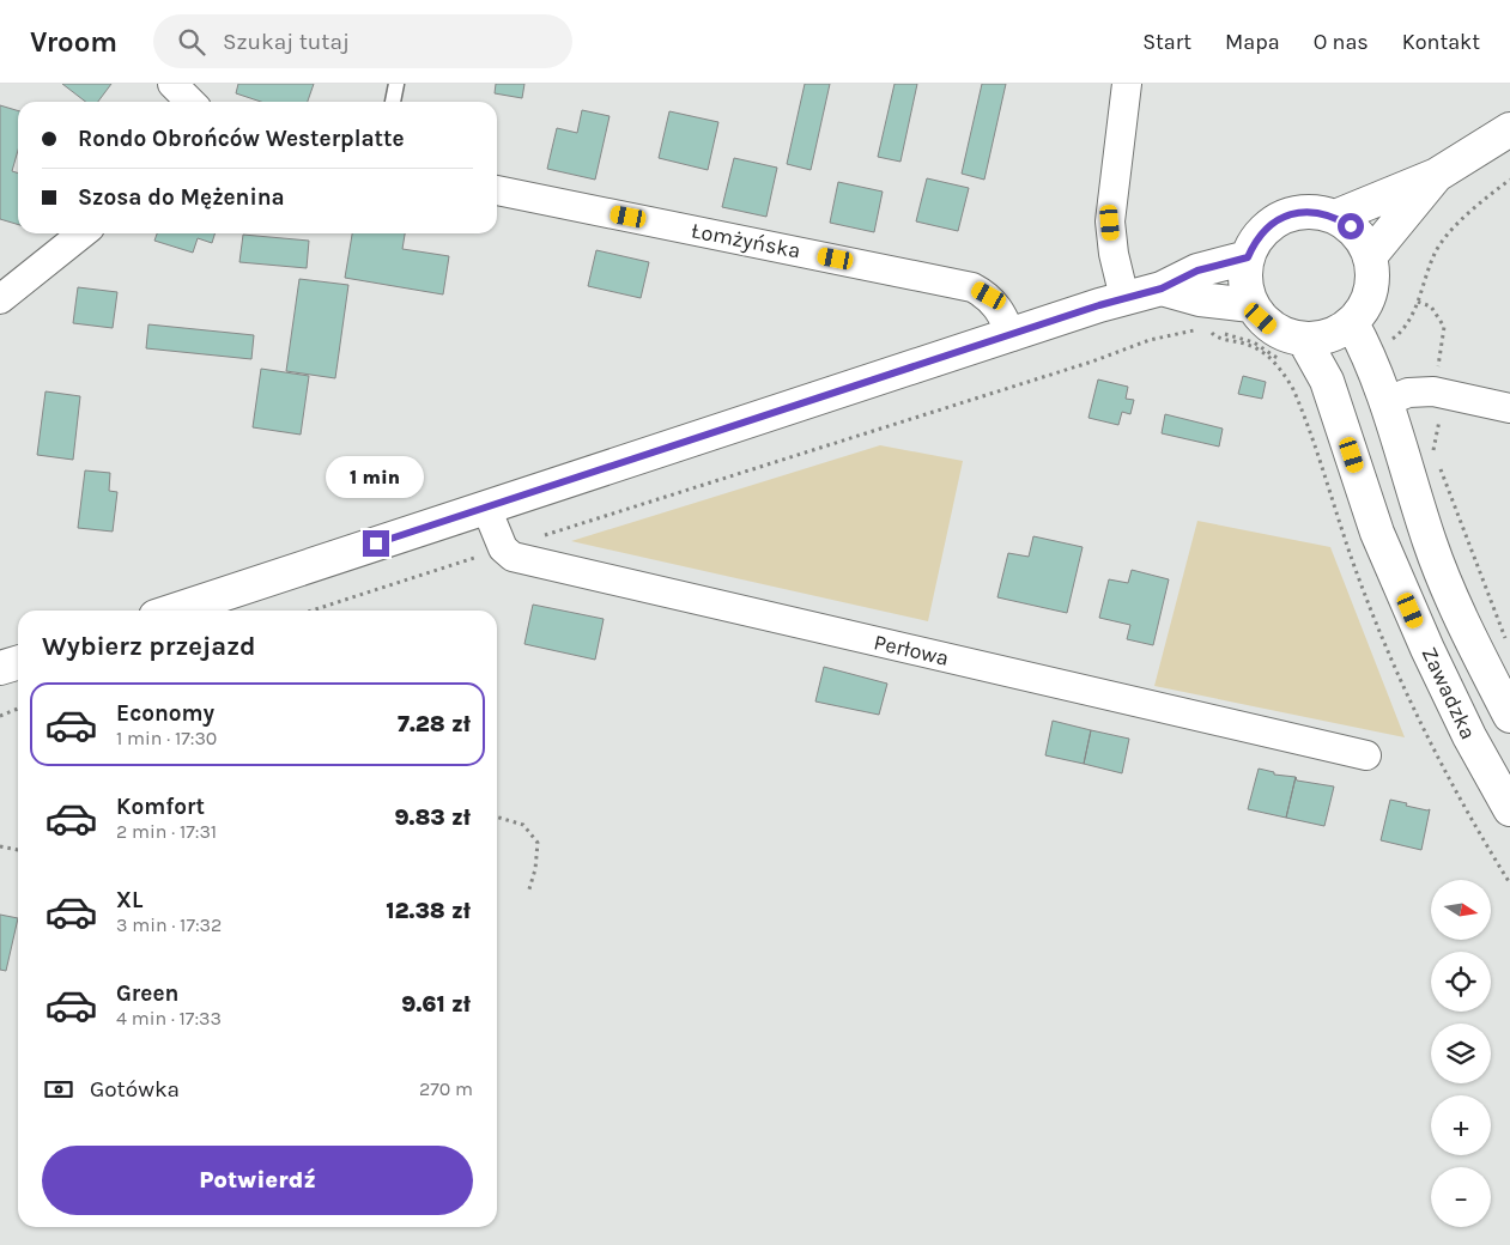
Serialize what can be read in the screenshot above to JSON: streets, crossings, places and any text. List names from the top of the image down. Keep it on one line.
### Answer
{"streets":{"main road":["Zawadzka"],"street":["Łomżyńska","Perłowa"]},"north":"right","page":{"header":"Vroom","search":"Szukaj tutaj","nav":["Start","Mapa","O nas","Kontakt"],"banner":["Rondo Obrońców Westerplatte","Szosa do Mężenina"],"bubble":"1 min","heading":"Wybierz przejazd","list":[{"name":"Economy","note":"1 min · 17:30","value":"7.28 zł"},{"name":"Komfort","note":"2 min · 17:31","value":"9.83 zł"},{"name":"XL","note":"3 min · 17:32","value":"12.38 zł"},{"name":"Green","note":"4 min · 17:33","value":"9.61 zł"}],"map_buttons":["+","−"],"pay":["Gotówka","270 m"],"buttons":"Potwierdź"}}
